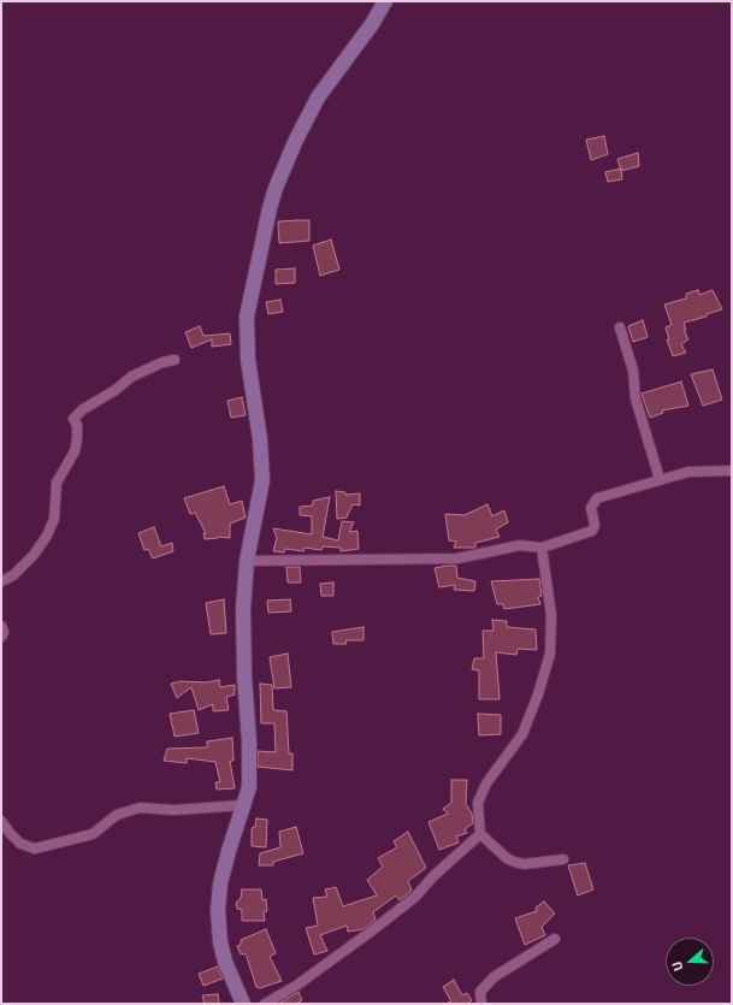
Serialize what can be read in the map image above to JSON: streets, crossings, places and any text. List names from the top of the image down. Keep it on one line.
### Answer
{"north":"left"}
